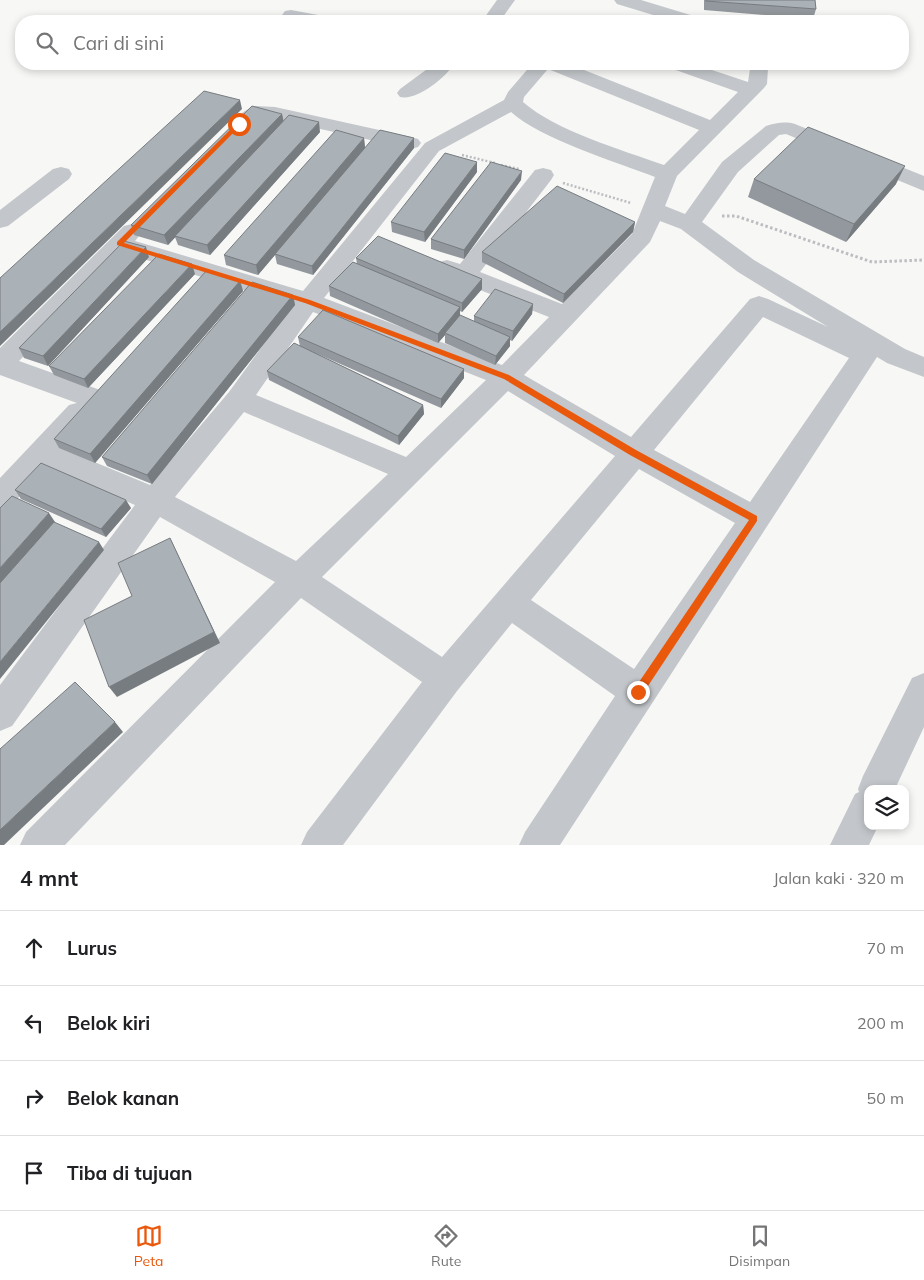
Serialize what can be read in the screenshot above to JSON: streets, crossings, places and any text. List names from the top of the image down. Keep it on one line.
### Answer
{"page":{"search":"Cari di sini","heading":["4 mnt","Jalan kaki · 320 m"],"list":[["Lurus","70 m"],["Belok kiri","200 m"],["Belok kanan","50 m"],"Tiba di tujuan"],"nav":["Peta","Rute","Disimpan"]}}
